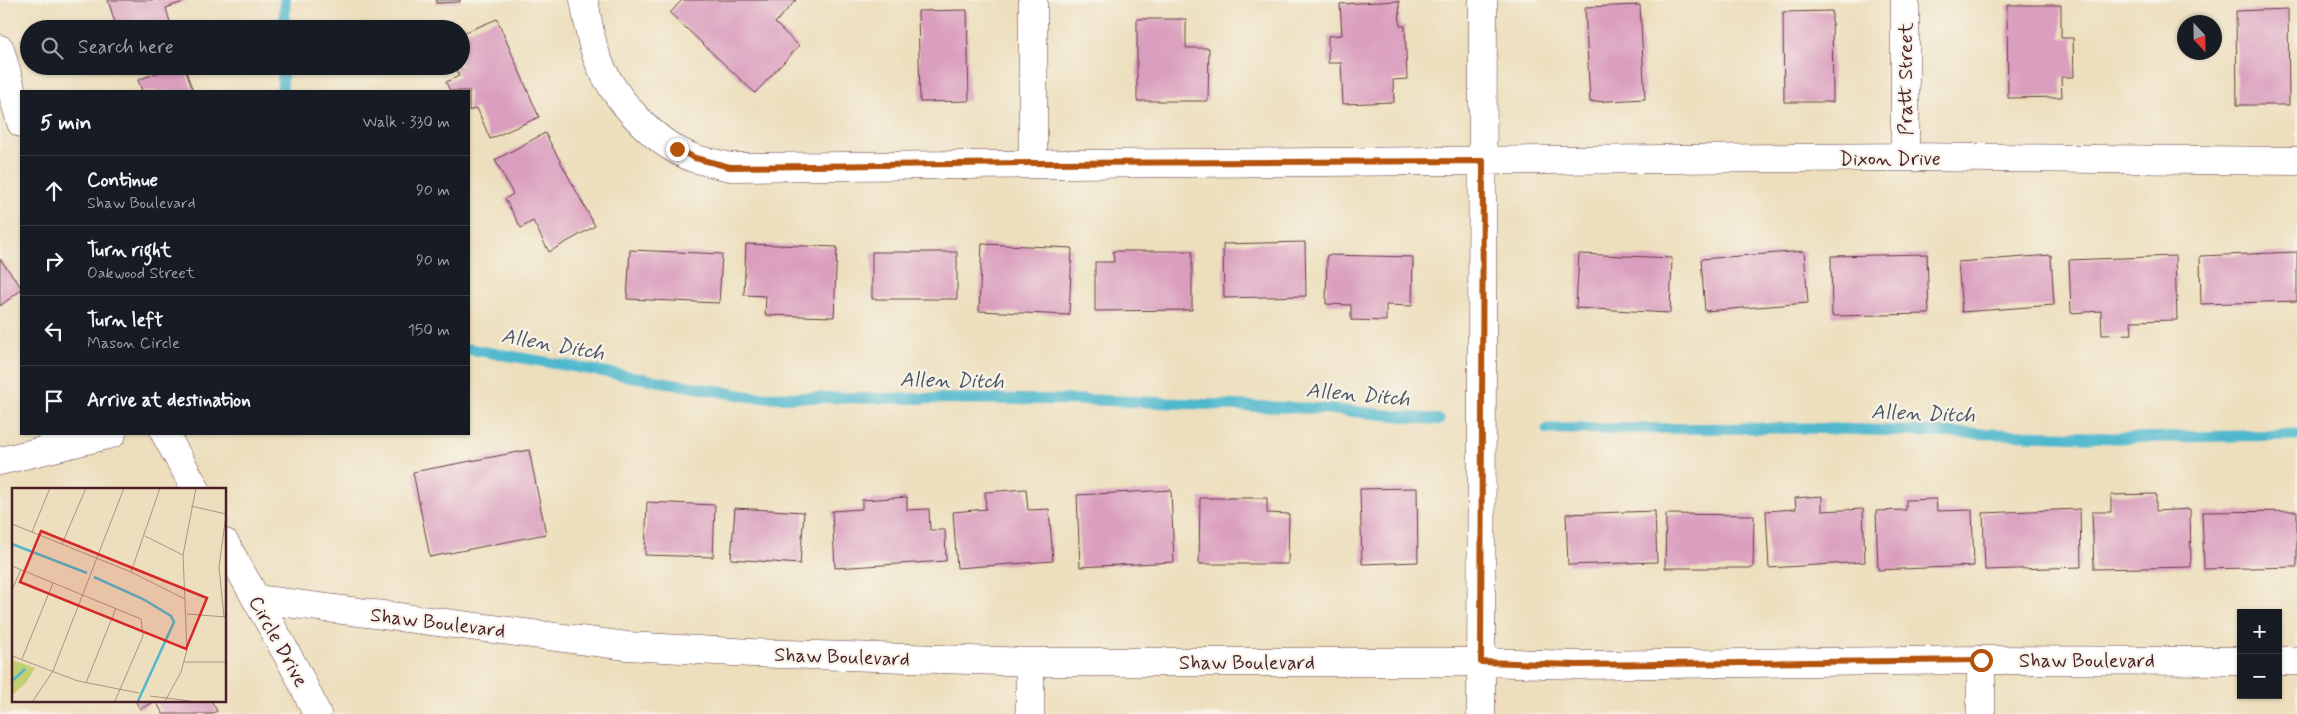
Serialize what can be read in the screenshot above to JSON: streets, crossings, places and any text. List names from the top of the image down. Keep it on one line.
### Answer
{"streets":{"street":["Pratt Street","Dixon Drive","Shaw Boulevard","Circle Drive"]},"crossings":[["Pratt Street","Dixon Drive"],["Shaw Boulevard","Circle Drive"]],"water":["Allen Ditch"],"north":"bottom","page":{"search":"Search here","heading":["5 min","Walk · 330 m"],"list":[["Continue","Shaw Boulevard","90 m"],["Turn right","Oakwood Street","90 m"],["Turn left","Mason Circle","150 m"],"Arrive at destination"],"map_buttons":["+","−"]}}
